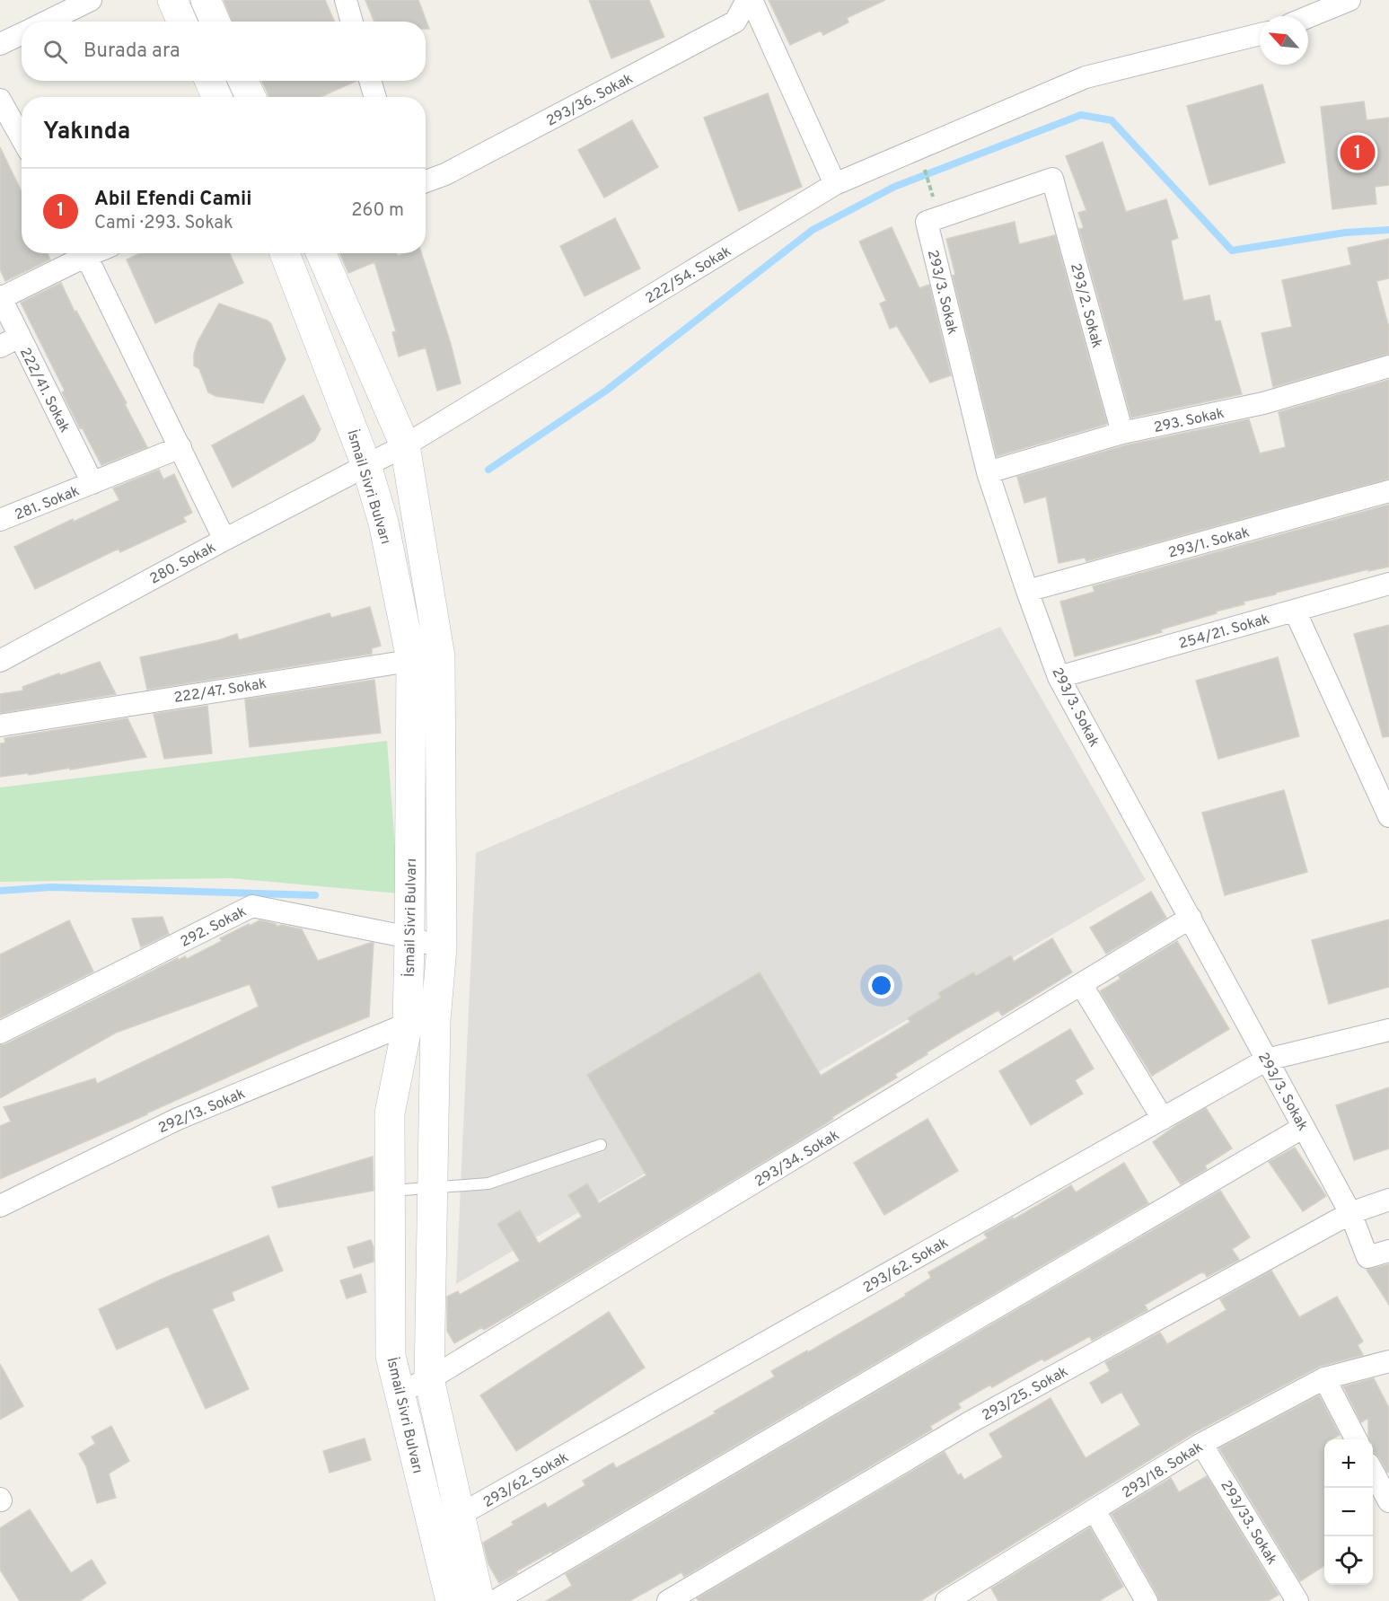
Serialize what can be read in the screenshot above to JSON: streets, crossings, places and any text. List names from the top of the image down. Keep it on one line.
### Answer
{"streets":{"main road":["İsmail Sivri Bulvarı"],"street":["293/36. Sokak","222/54. Sokak","293/3. Sokak","293/2. Sokak","222/41. Sokak","293. Sokak","281. Sokak","293/1. Sokak","280. Sokak","254/21. Sokak","222/47. Sokak","292. Sokak","292/13. Sokak","293/34. Sokak","293/62. Sokak","293/25. Sokak","293/18. Sokak","293/33. Sokak"]},"crossings":[["222/54. Sokak","İsmail Sivri Bulvarı"],["222/54. Sokak","280. Sokak"],["293/3. Sokak","293/2. Sokak"],["293/3. Sokak","293. Sokak"],["293/3. Sokak","293/1. Sokak"],["293/3. Sokak","254/21. Sokak"],["293/3. Sokak","293/34. Sokak"],["293/3. Sokak","293/62. Sokak"],["293/3. Sokak","293/25. Sokak"],["293/2. Sokak","293. Sokak"],["222/41. Sokak","281. Sokak"],["İsmail Sivri Bulvarı","280. Sokak"],["İsmail Sivri Bulvarı","222/47. Sokak"],["İsmail Sivri Bulvarı","292. Sokak"],["İsmail Sivri Bulvarı","292/13. Sokak"],["İsmail Sivri Bulvarı","293/34. Sokak"],["İsmail Sivri Bulvarı","293/62. Sokak"],["293/18. Sokak","293/33. Sokak"]],"north":"top left","page":{"search":"Burada ara","heading":"Yakında","pins":"1","list":[{"mark":"1","name":"Abil Efendi Camii","note":"Cami · 293. Sokak","value":"260 m"}],"map_buttons":["+","−"]}}
